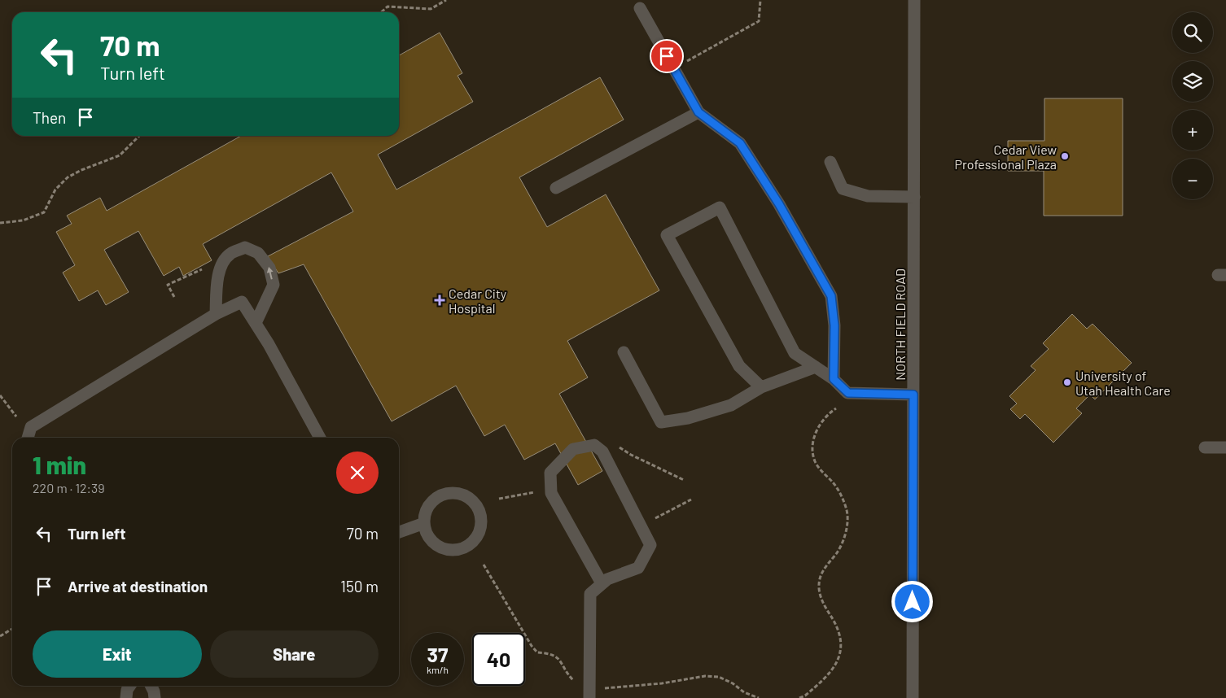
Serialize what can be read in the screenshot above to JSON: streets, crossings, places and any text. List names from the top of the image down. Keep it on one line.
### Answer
{"streets":{"street":["NORTH FIELD ROAD"]},"places":{"other":["Cedar View Professional Plaza","University of Utah Health Care"],"health":["Cedar City Hospital"]},"page":{"map_buttons":["+","−"],"turn":["70 m","Turn left"],"then":"Then","heading":["1 min","220 m · 12:39"],"list":[{"name":"Turn left","value":"70 m"},{"name":"Arrive at destination","value":"150 m"}],"buttons":["Exit","Share"],"speed":"37 km/h","limit":"40"}}
